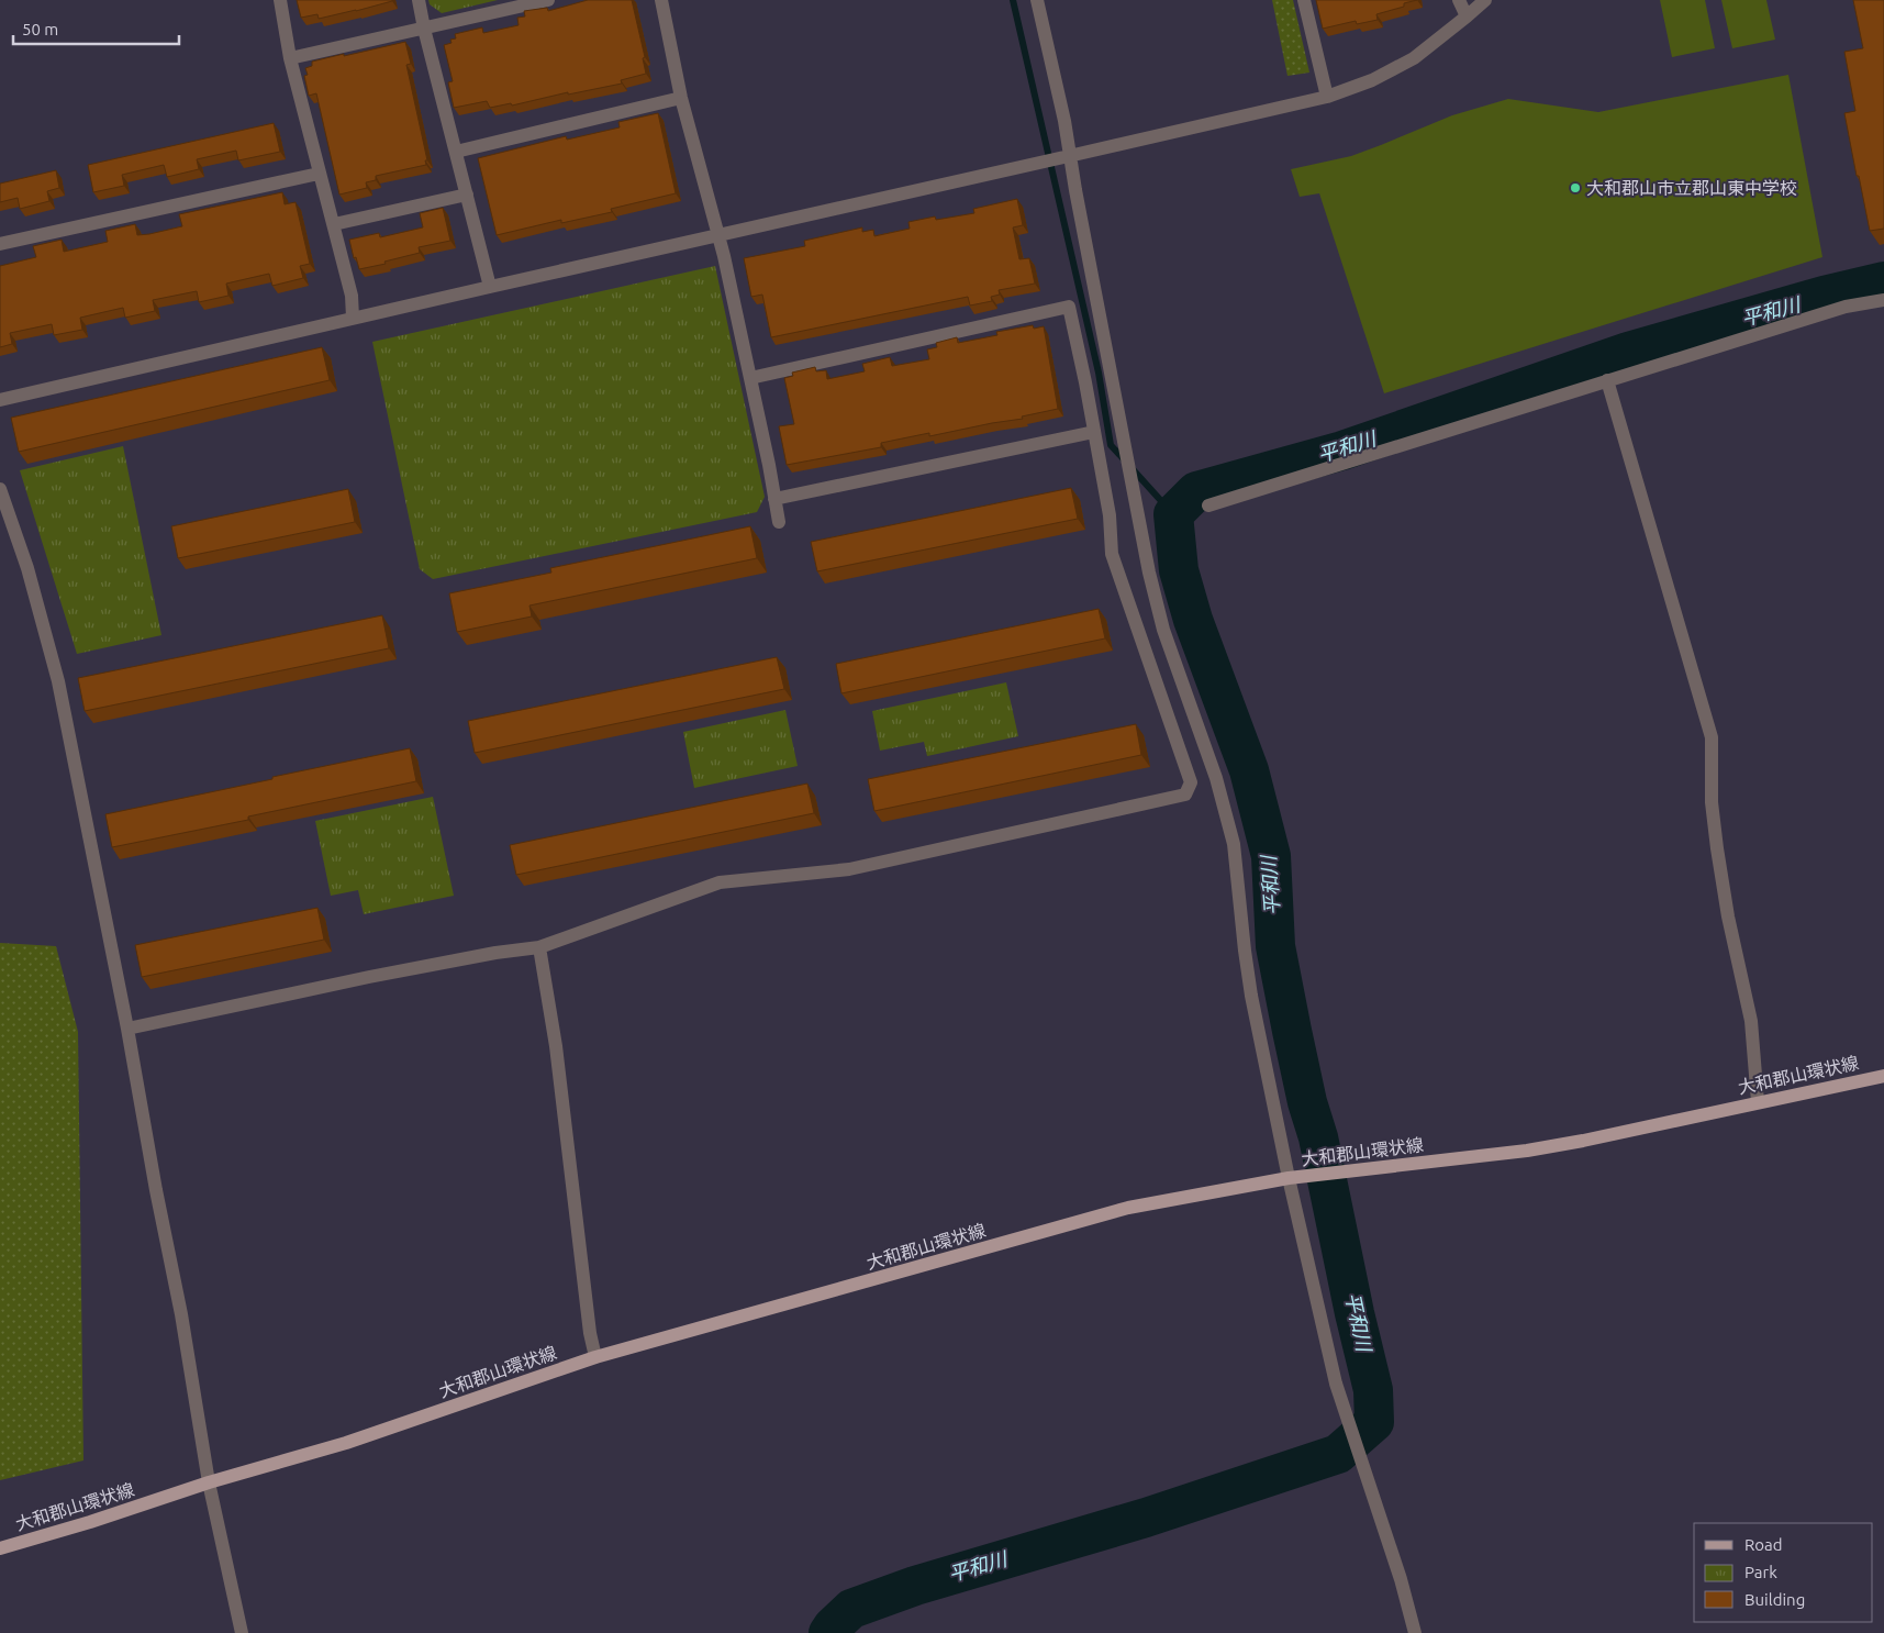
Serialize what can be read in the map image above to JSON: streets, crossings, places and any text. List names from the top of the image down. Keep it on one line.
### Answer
{"streets":{"main road":["大和郡山環状線"]},"water":["平和川"],"places":["大和郡山市立郡山東中学校"],"legend":["Road","Park","Building"],"scale_bar":"50 m"}
